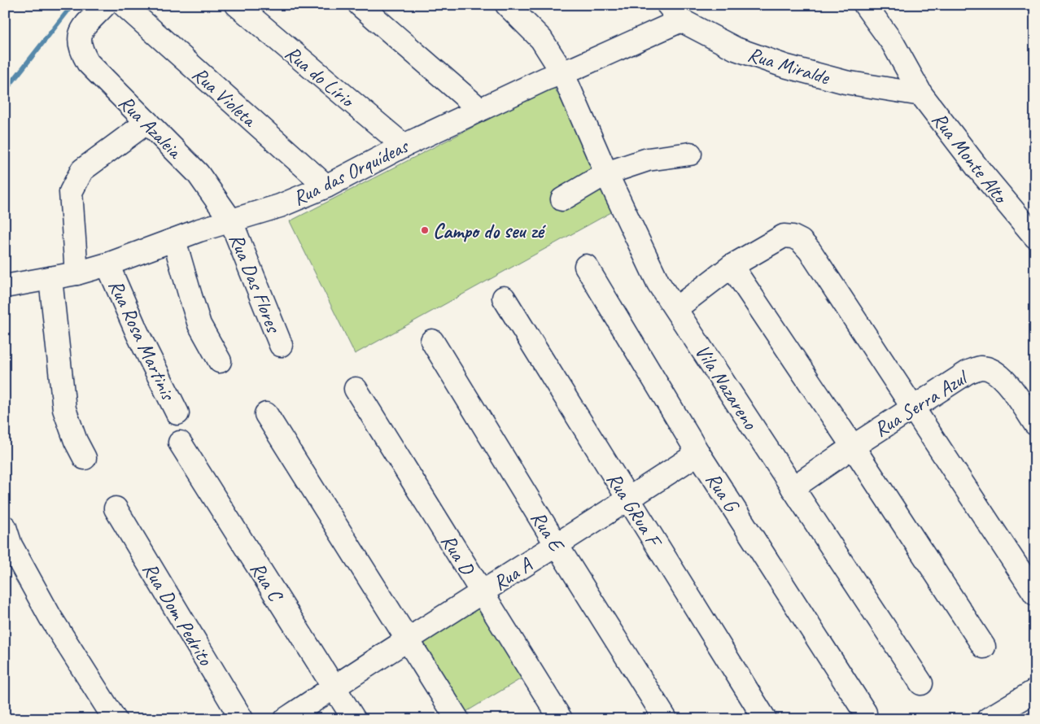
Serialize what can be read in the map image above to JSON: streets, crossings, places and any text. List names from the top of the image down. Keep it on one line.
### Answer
{"streets":{"street":["Rua Miralde","Rua do Lírio","Rua Violeta","Rua Azaleia","Rua Monte Alto","Rua das Orquídeas","Rua Das Flores","Rua Rosa Martinis","Vila Nazareno","Rua Serra Azul","Rua G","Rua GRua F","Rua E","Rua D","Rua A","Rua C","Rua Dom Pedrito"]},"crossings":[["Rua Miralde","Rua Monte Alto"],["Rua Miralde","Rua das Orquídeas"],["Rua do Lírio","Rua das Orquídeas"],["Rua Violeta","Rua das Orquídeas"],["Rua Azaleia","Rua das Orquídeas"],["Rua Azaleia","Rua Das Flores"],["Rua das Orquídeas","Rua Das Flores"],["Rua das Orquídeas","Rua Rosa Martinis"],["Rua das Orquídeas","Vila Nazareno"],["Vila Nazareno","Rua Serra Azul"],["Rua G","Rua A"],["Rua GRua F","Rua A"],["Rua E","Rua A"],["Rua D","Rua A"],["Rua A","Rua C"]],"places":["Campo do seu zé"]}
